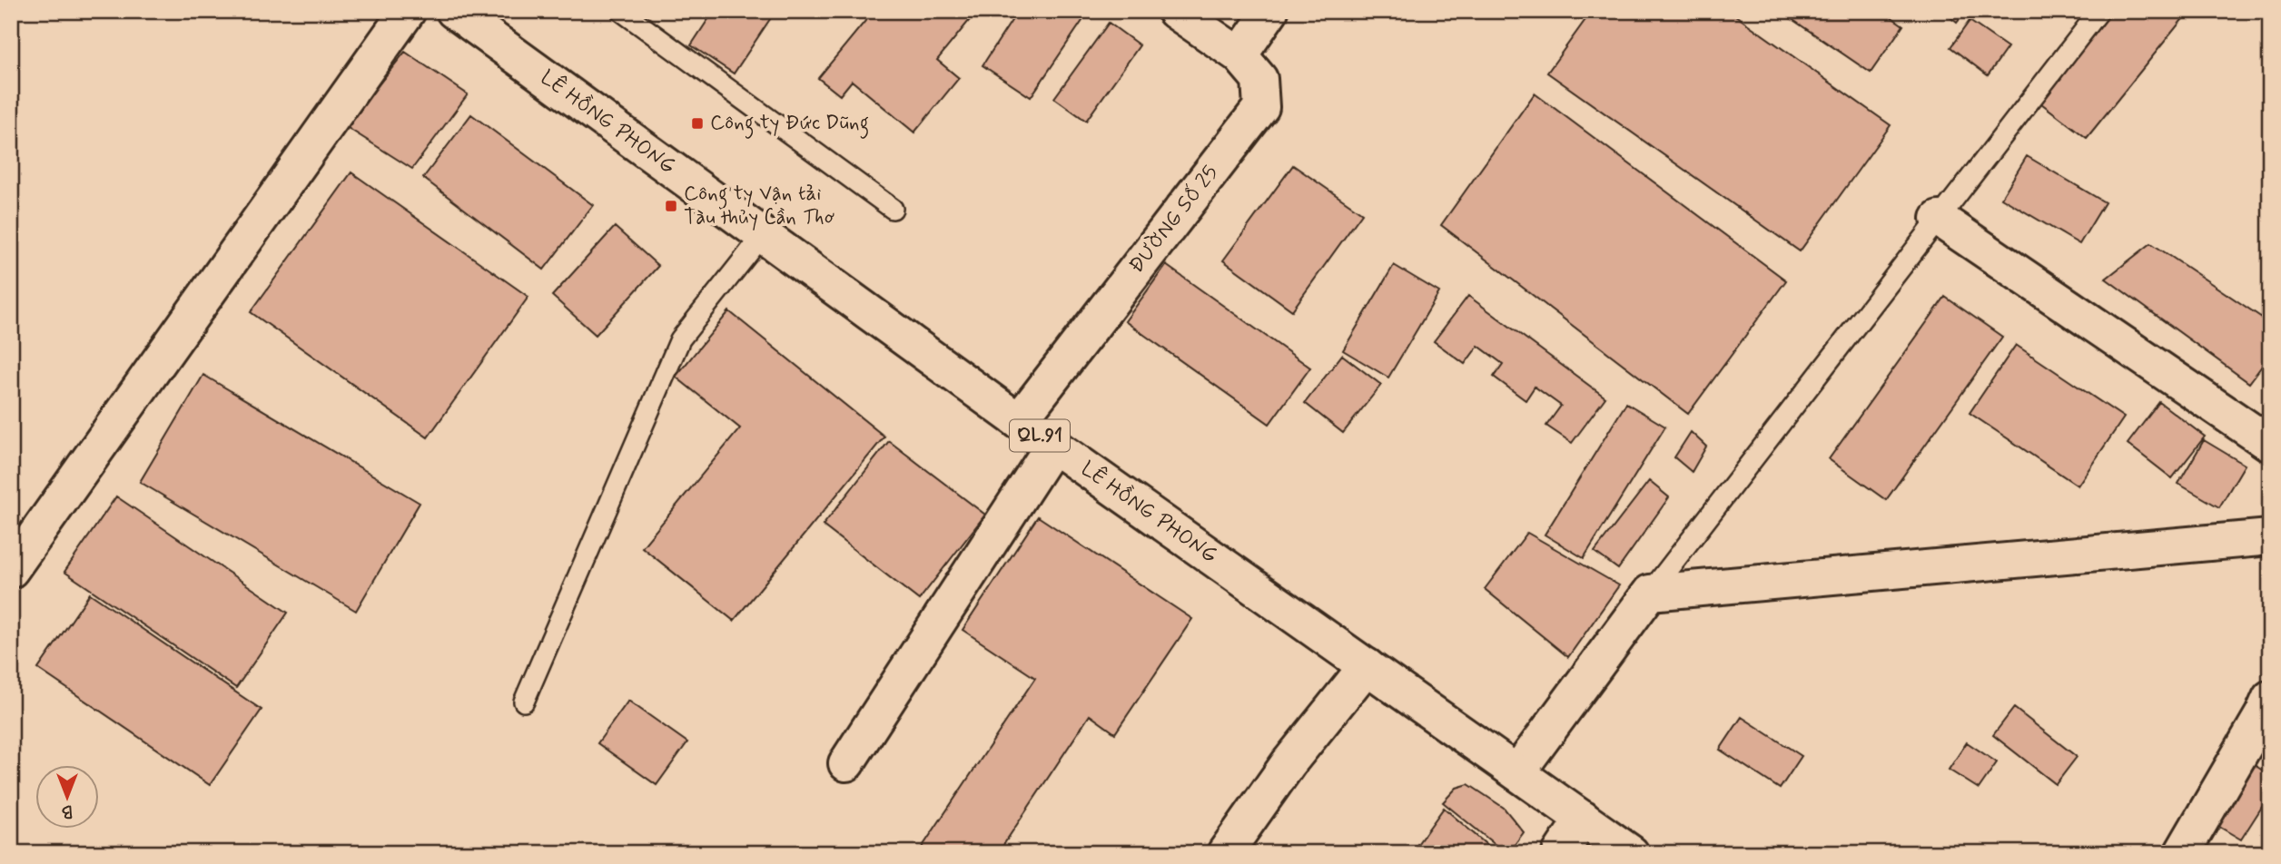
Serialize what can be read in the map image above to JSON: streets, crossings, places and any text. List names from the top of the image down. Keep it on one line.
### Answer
{"streets":{"main road":["LÊ HỒNG PHONG","ĐƯỜNG SỐ 25","QL.91"]},"crossings":[["LÊ HỒNG PHONG","ĐƯỜNG SỐ 25"]],"places":{"transit":["Công ty Đức Dũng","Công ty Vận tải Tàu thủy Cần Thơ"]},"north":"bottom"}
